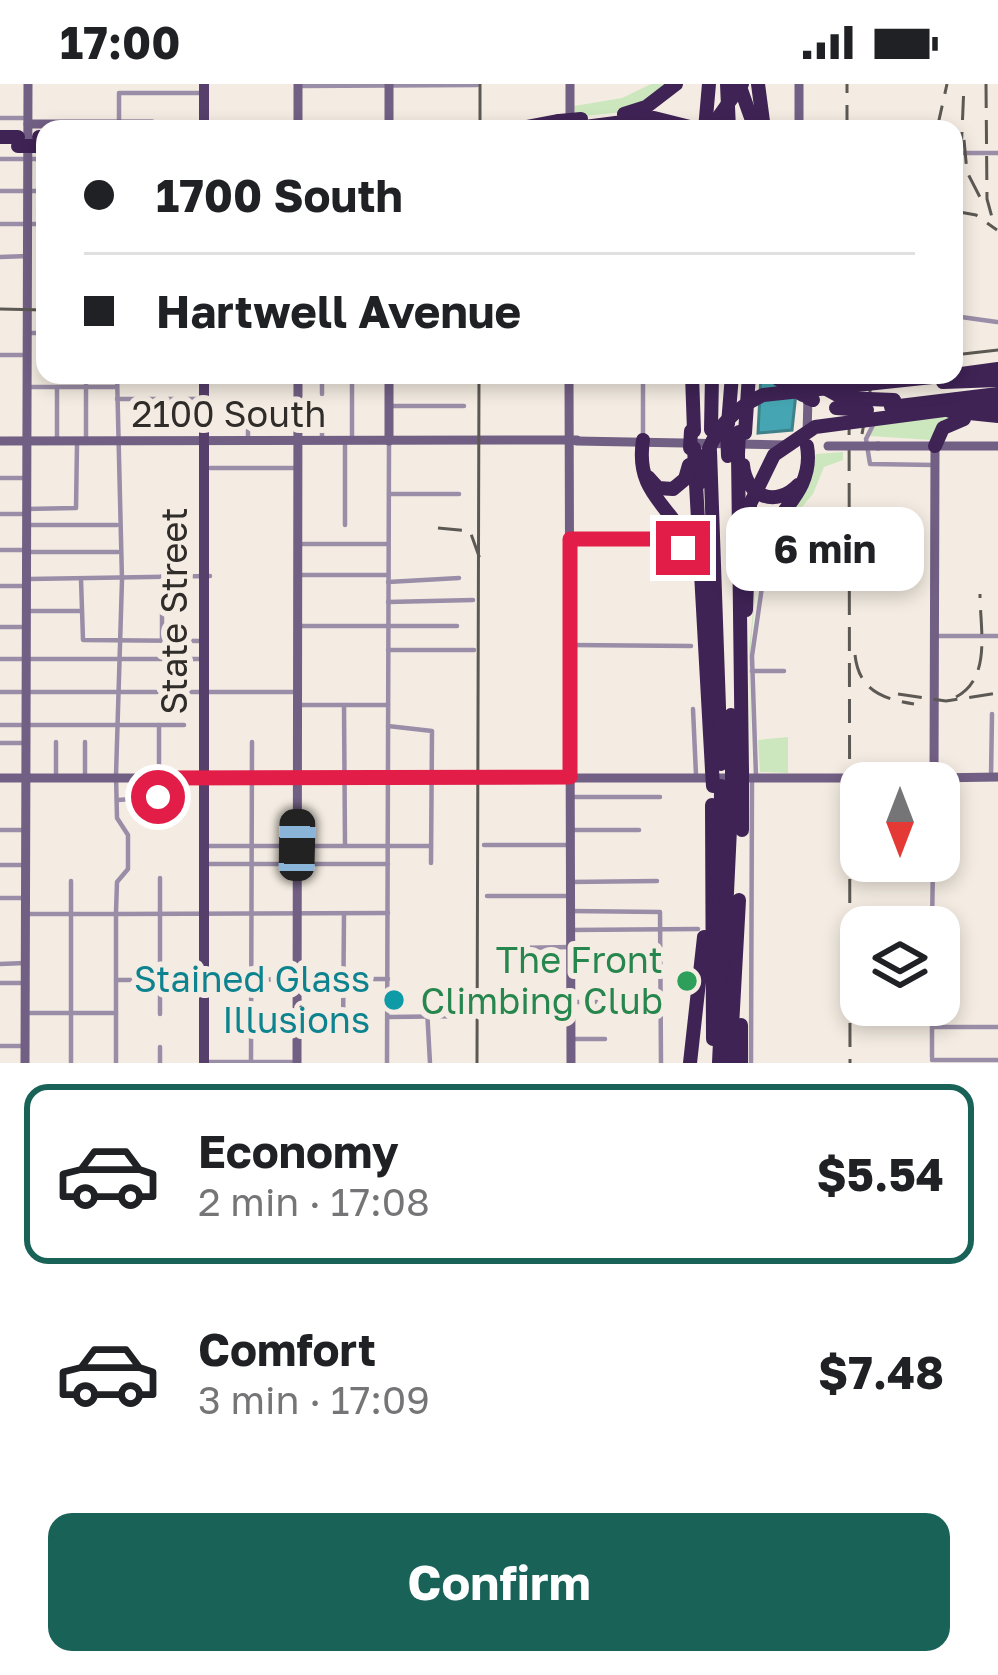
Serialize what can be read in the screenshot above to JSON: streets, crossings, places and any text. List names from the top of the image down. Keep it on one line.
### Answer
{"streets":{"main road":["State Street"],"street":["2100 South"]},"crossings":[["2100 South","State Street"]],"places":["The Front Climbing Club","Stained Glass Illusions"],"north":"bottom","page":{"status":"17:00","banner":["1700 South","Hartwell Avenue"],"bubble":"6 min","list":[{"name":"Economy","note":"2 min · 17:08","value":"$5.54"},{"name":"Comfort","note":"3 min · 17:09","value":"$7.48"}],"buttons":"Confirm"}}
